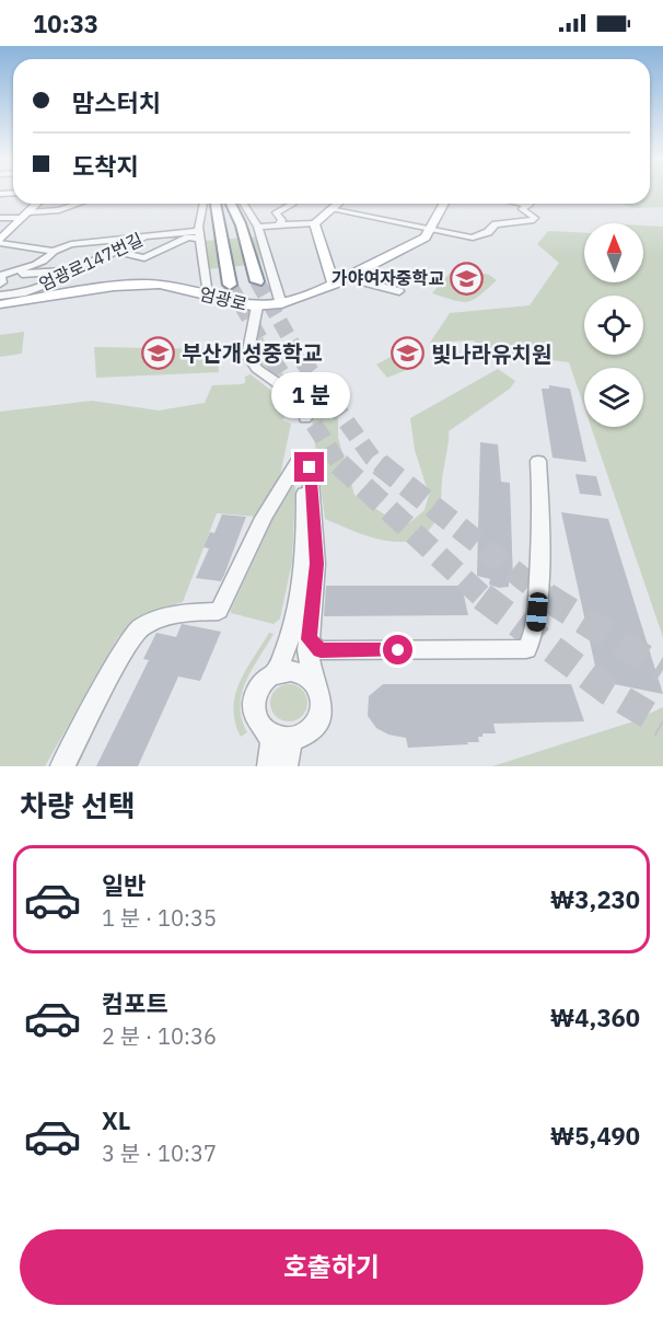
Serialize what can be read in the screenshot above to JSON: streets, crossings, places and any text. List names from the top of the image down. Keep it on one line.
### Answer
{"streets":{"main road":["엄광로"],"street":["엄광로147번길"]},"places":{"school or university":["가야여자중학교","부산개성중학교","빛나라유치원"]},"north":"top","page":{"status":"10:33","banner":["맘스터치","도착지"],"bubble":"1 분","heading":"차량 선택","list":[{"name":"일반","note":"1 분 · 10:35","value":"₩3,230"},{"name":"컴포트","note":"2 분 · 10:36","value":"₩4,360"},{"name":"XL","note":"3 분 · 10:37","value":"₩5,490"}],"buttons":"호출하기"}}
